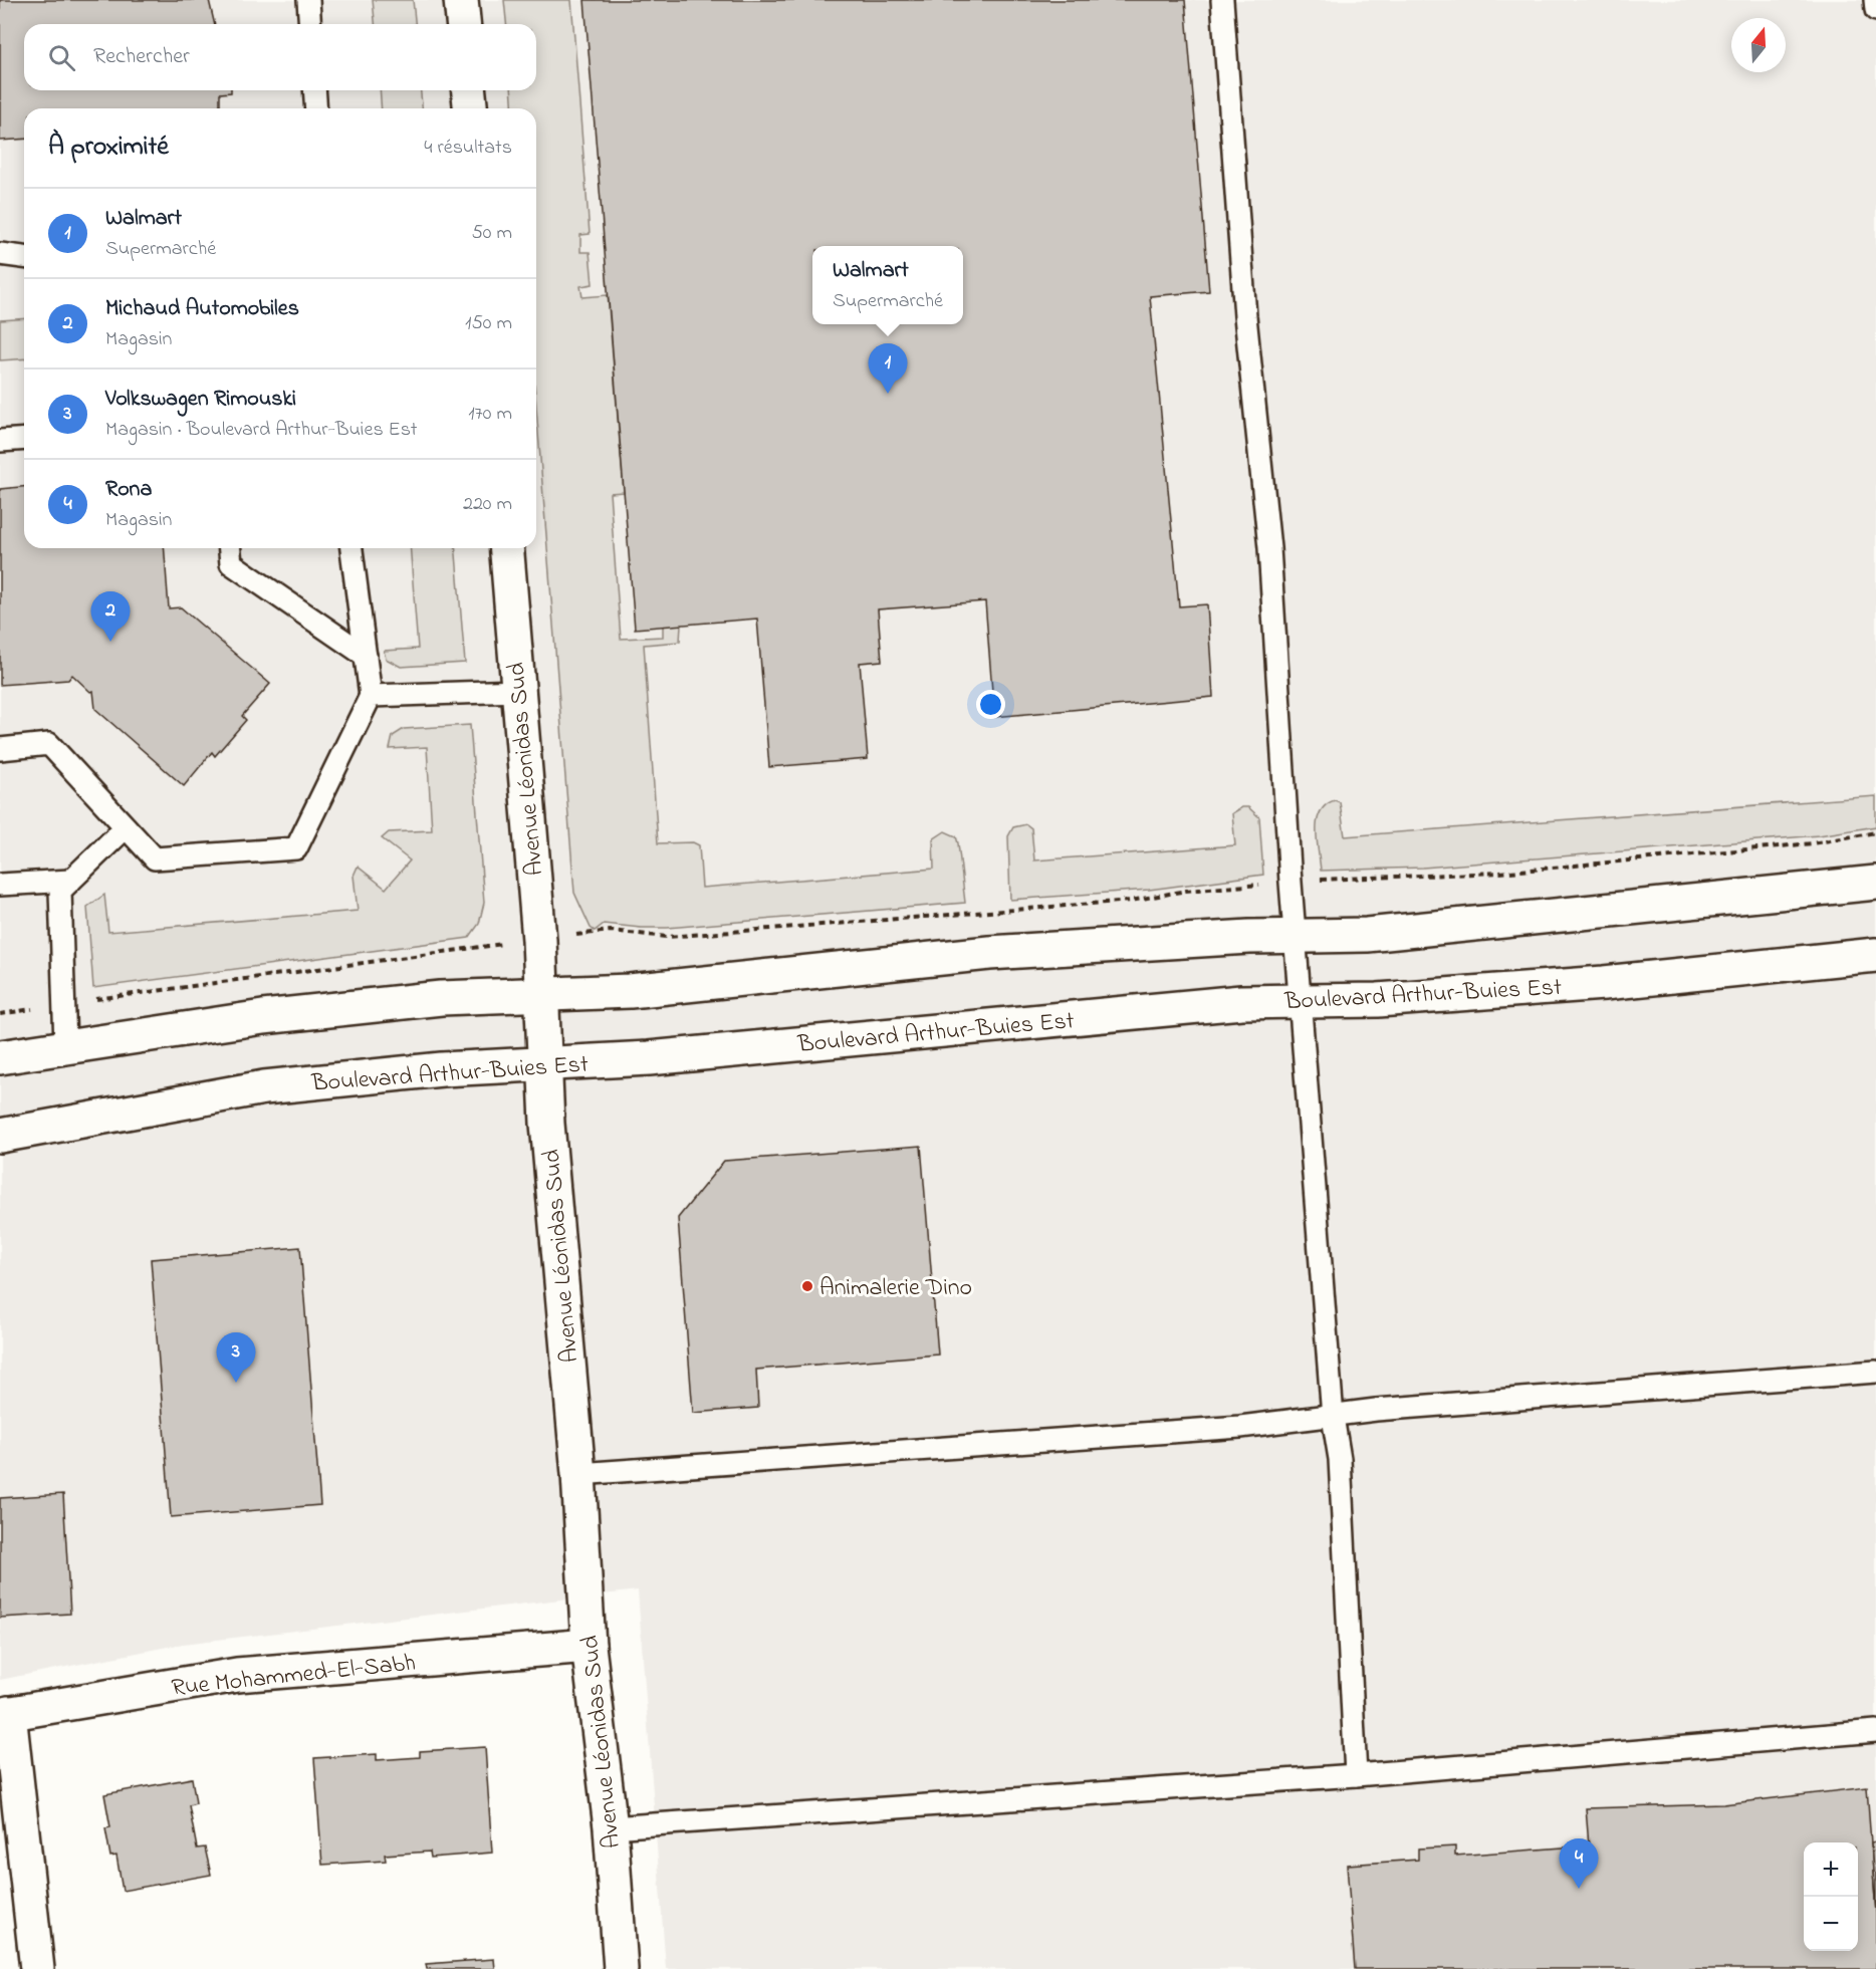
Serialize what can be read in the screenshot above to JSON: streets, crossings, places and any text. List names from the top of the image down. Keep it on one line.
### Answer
{"streets":{"street":["Avenue Léonidas Sud","Boulevard Arthur-Buies Est","Rue Mohammed-El-Sabh"]},"crossings":[["Avenue Léonidas Sud","Boulevard Arthur-Buies Est"],["Avenue Léonidas Sud","Rue Mohammed-El-Sabh"]],"places":["Animalerie Dino"],"north":"top","page":{"search":"Rechercher","heading":["À proximité","4 résultats"],"list":[{"mark":"1","name":"Walmart","note":"Supermarché","value":"50 m"},{"mark":"2","name":"Michaud Automobiles","note":"Magasin","value":"150 m"},{"mark":"3","name":"Volkswagen Rimouski","note":"Magasin · Boulevard Arthur-Buies Est","value":"170 m"},{"mark":"4","name":"Rona","note":"Magasin","value":"220 m"}],"popup":["Walmart","Supermarché"],"pins":["1","2","3","4"],"map_buttons":["+","−"]}}
